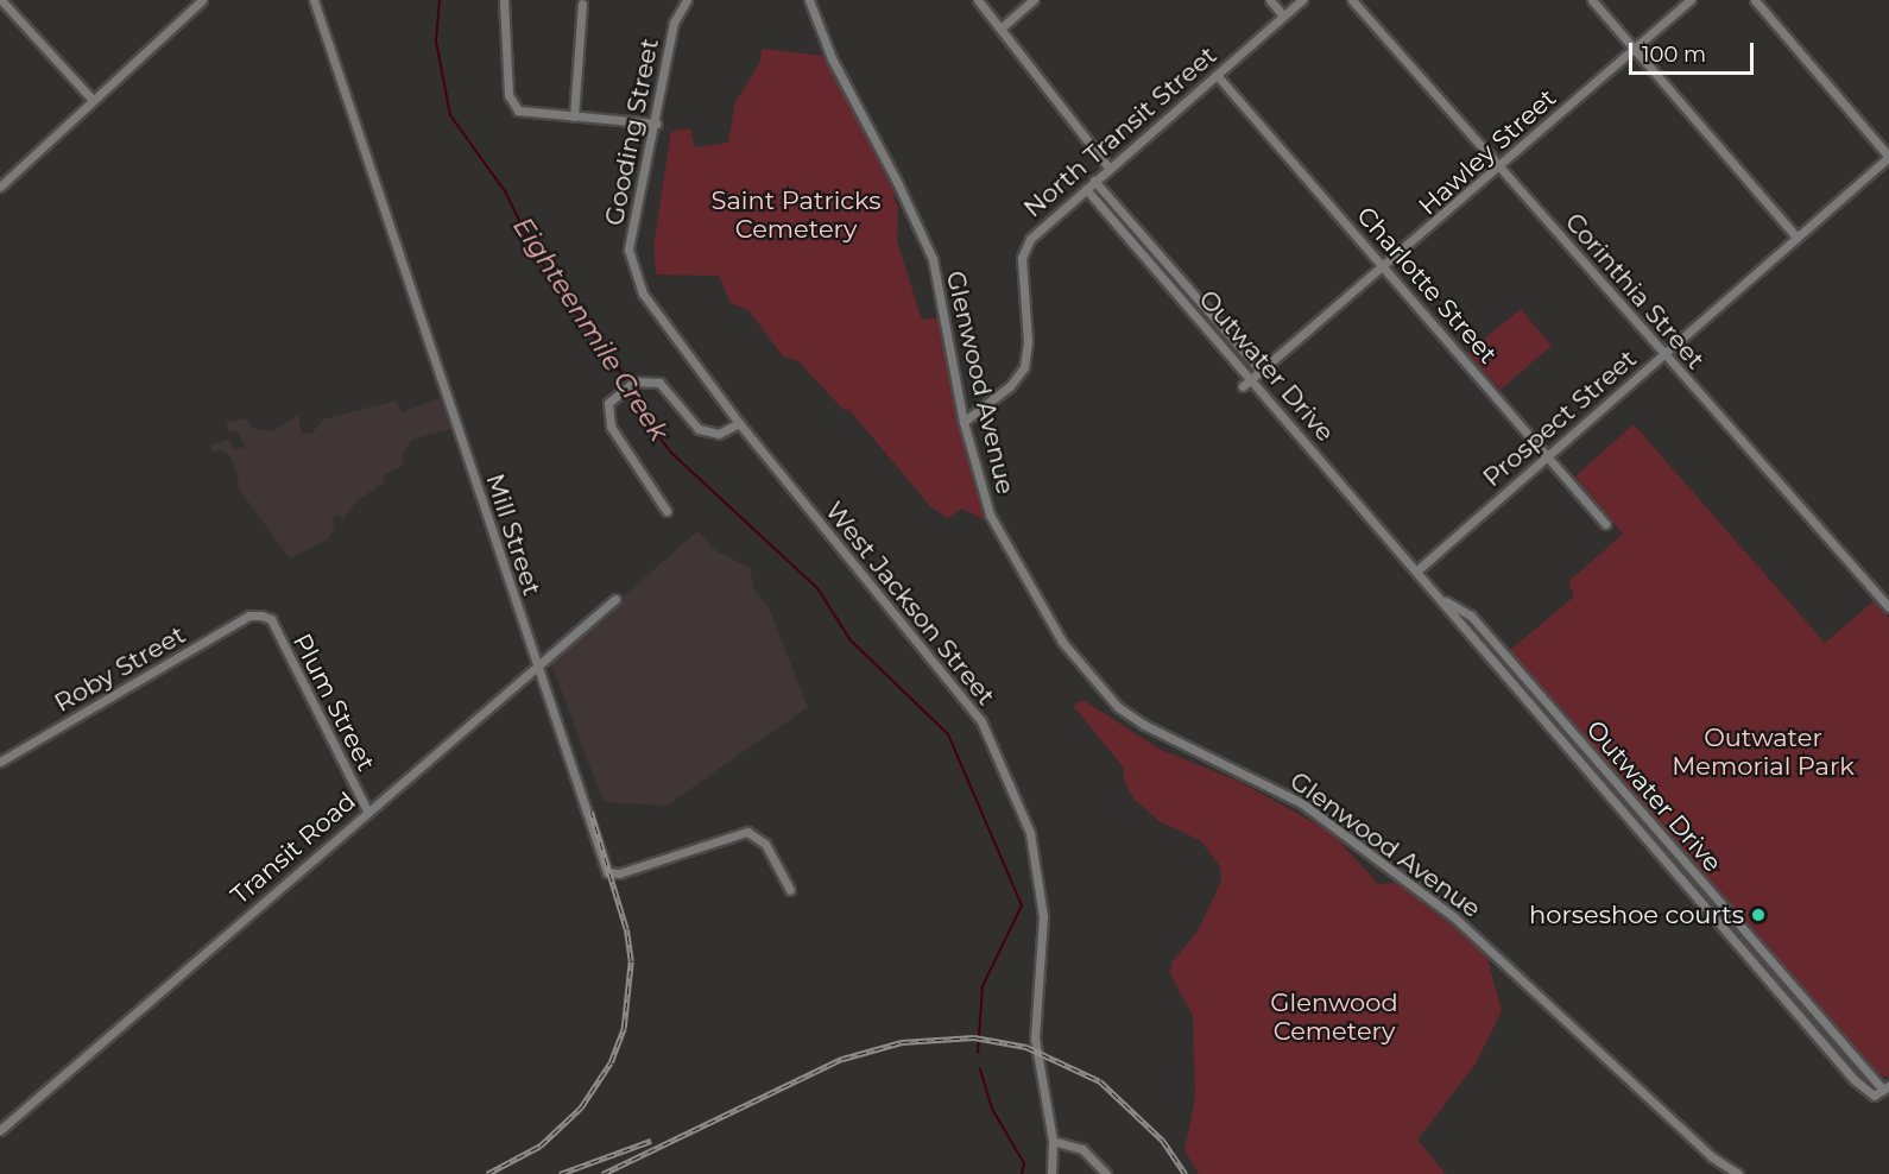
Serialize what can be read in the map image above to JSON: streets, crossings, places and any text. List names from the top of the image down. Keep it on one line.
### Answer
{"streets":{"street":["Gooding Street","North Transit Street","Hawley Street","Charlotte Street","Corinthia Street","Outwater Drive","Glenwood Avenue","Prospect Street","Mill Street","West Jackson Street","Roby Street","Plum Street","Transit Road"]},"crossings":[["Gooding Street","West Jackson Street"],["North Transit Street","Charlotte Street"],["North Transit Street","Outwater Drive"],["North Transit Street","Glenwood Avenue"],["Hawley Street","Charlotte Street"],["Hawley Street","Corinthia Street"],["Hawley Street","Outwater Drive"],["Charlotte Street","Prospect Street"],["Corinthia Street","Prospect Street"],["Outwater Drive","Prospect Street"],["Mill Street","Transit Road"],["Roby Street","Plum Street"],["Plum Street","Transit Road"]],"water":["Eighteenmile Creek"],"parks":["Saint Patricks Cemetery","Outwater Memorial Park","Glenwood Cemetery"],"places":["horseshoe courts"],"scale_bar":"100 m"}
